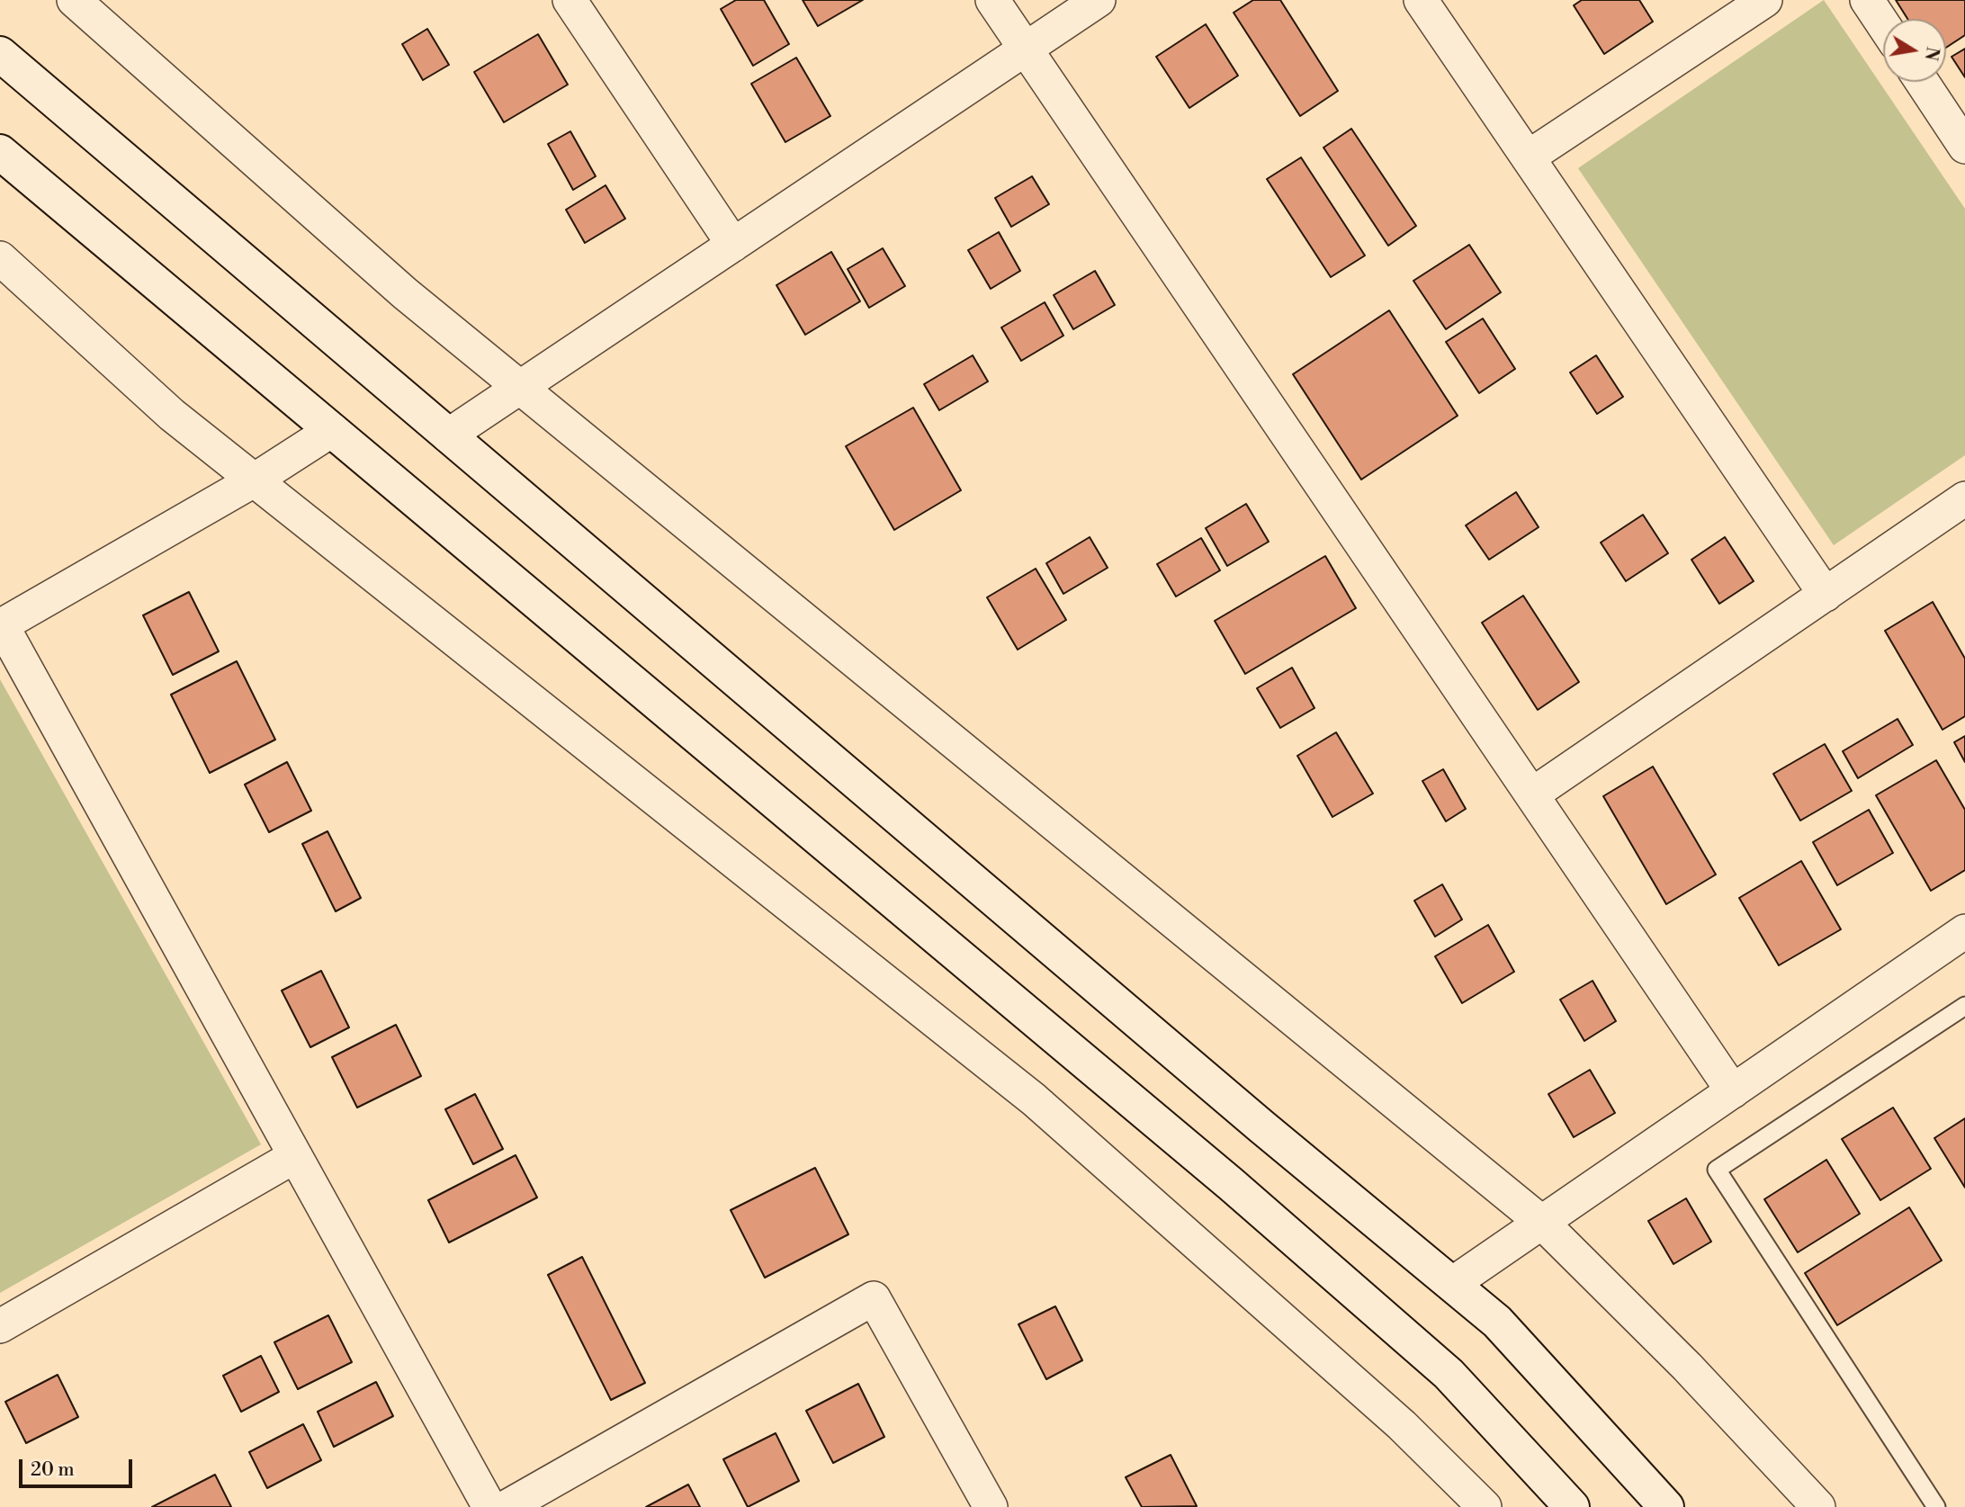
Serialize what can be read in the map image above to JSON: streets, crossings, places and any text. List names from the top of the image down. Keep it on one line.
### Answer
{"scale_bar":"20 m","north":"right"}
